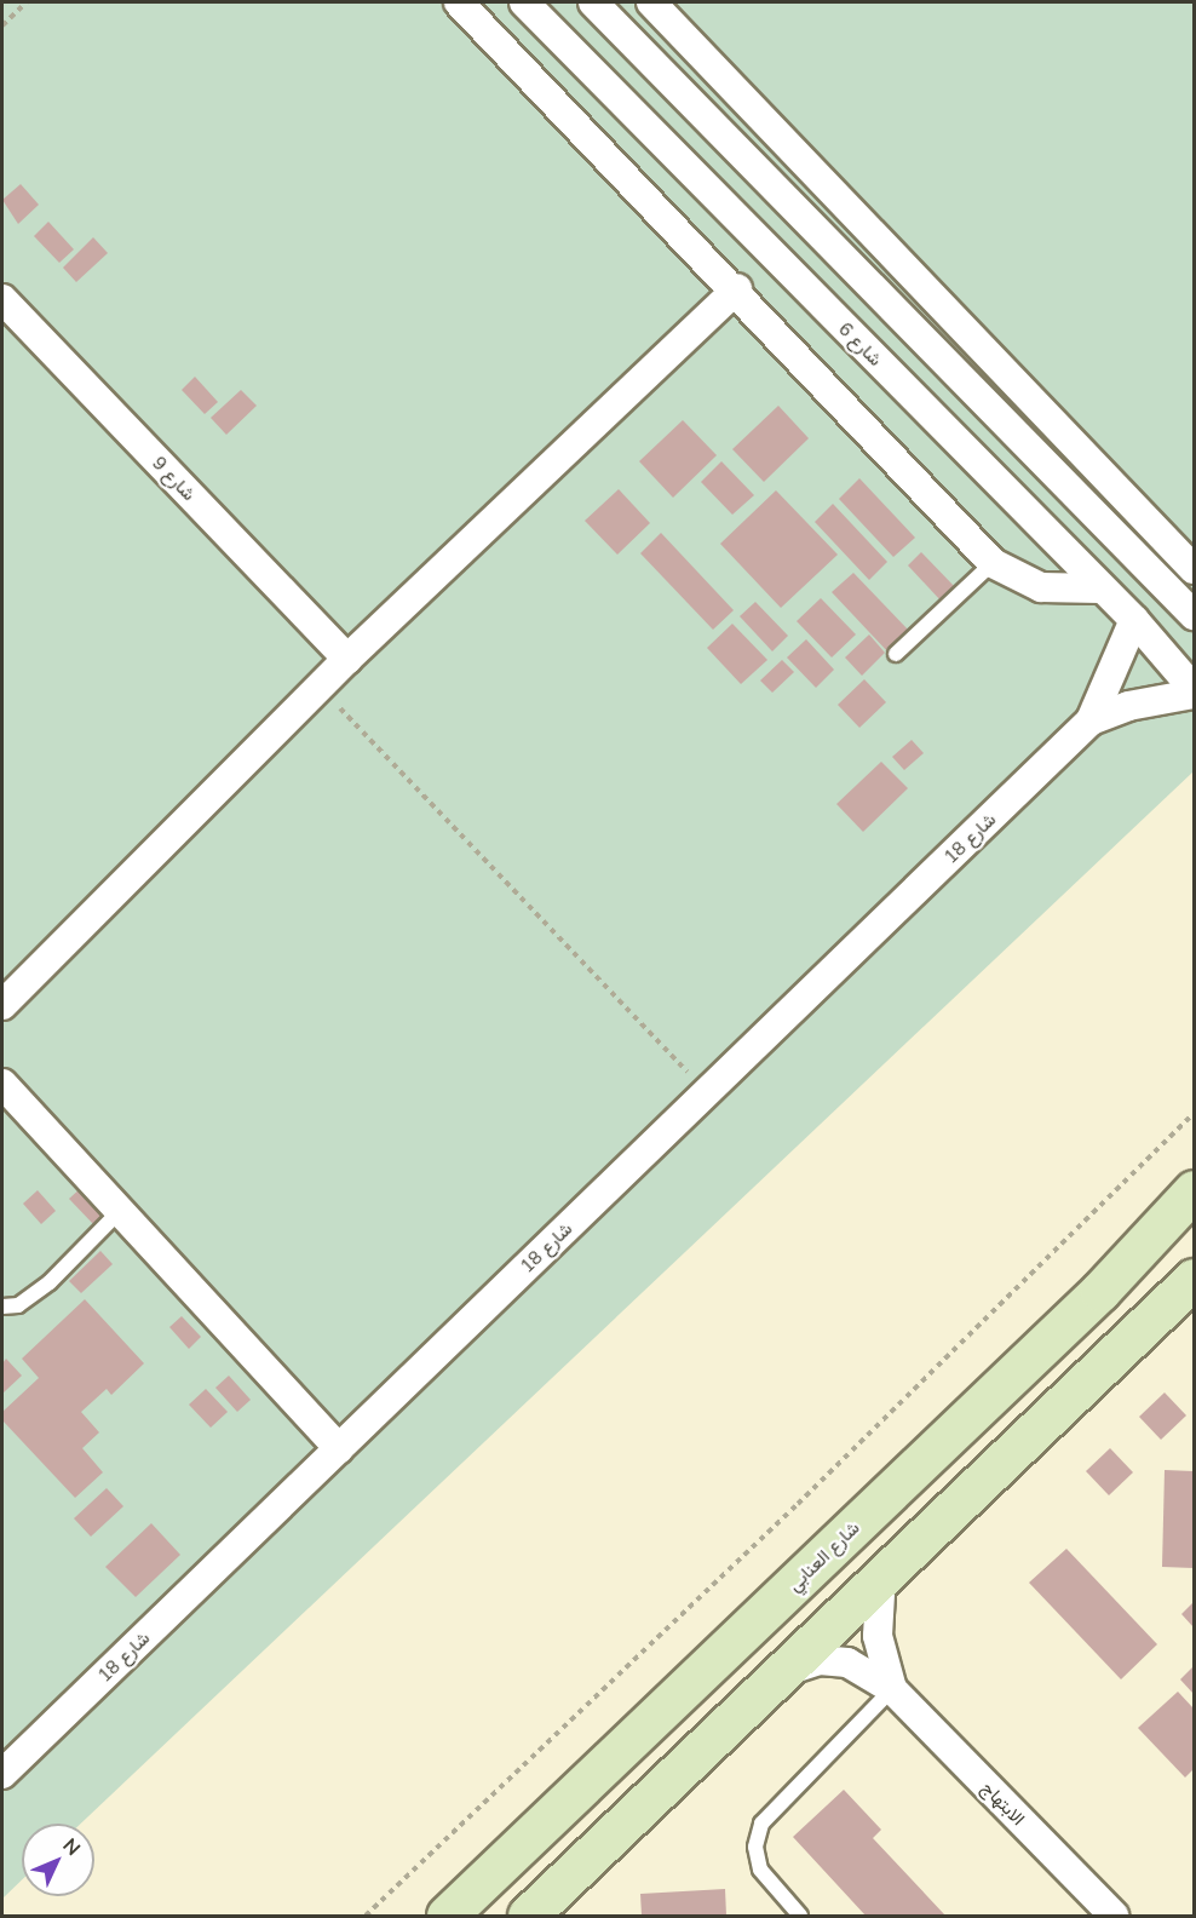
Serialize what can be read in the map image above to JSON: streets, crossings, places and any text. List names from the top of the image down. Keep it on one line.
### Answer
{"streets":{"street":["شارع 6","شارع 9","شارع 18","شارع العنابي","الابتهاج"]},"crossings":[["شارع 6","شارع 18"]],"north":"top right"}
